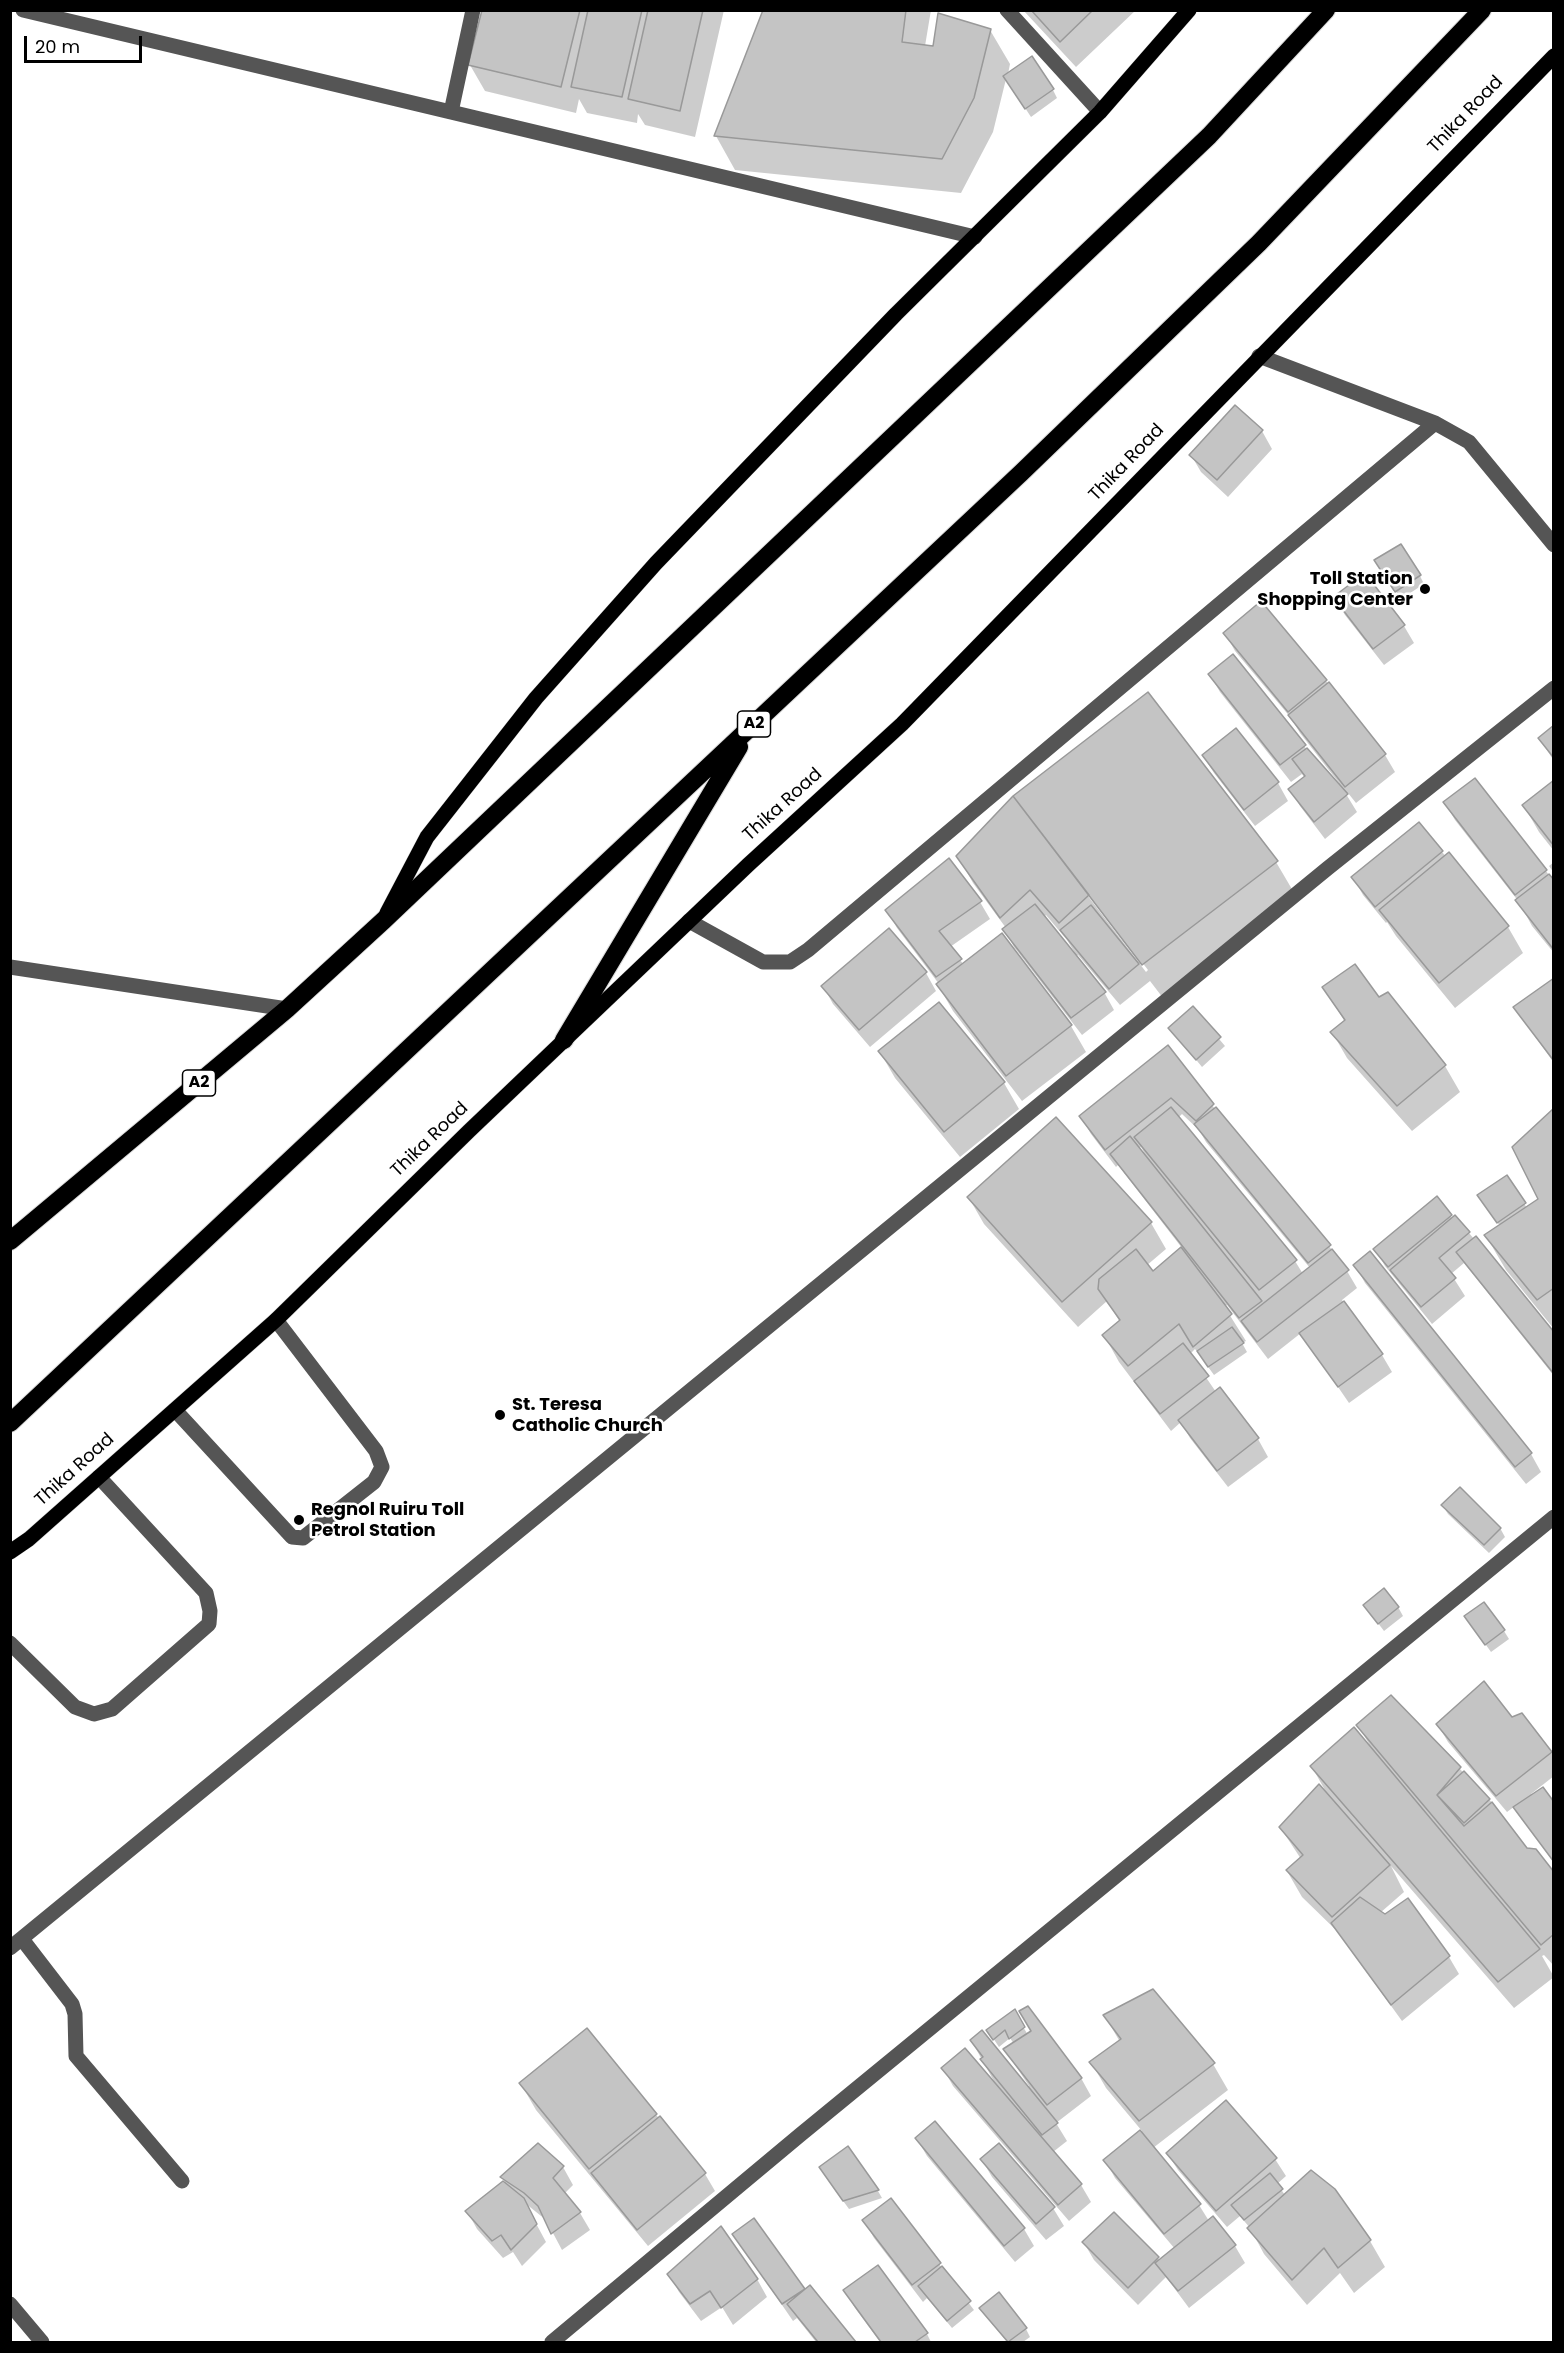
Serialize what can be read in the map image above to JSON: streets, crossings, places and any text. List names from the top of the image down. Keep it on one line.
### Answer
{"streets":{"highway":["A2"],"main road":["Thika Road"]},"places":["Toll Station Shopping Center","St. Teresa Catholic Church","Regnol Ruiru Toll Petrol Station"],"scale_bar":"20 m"}
